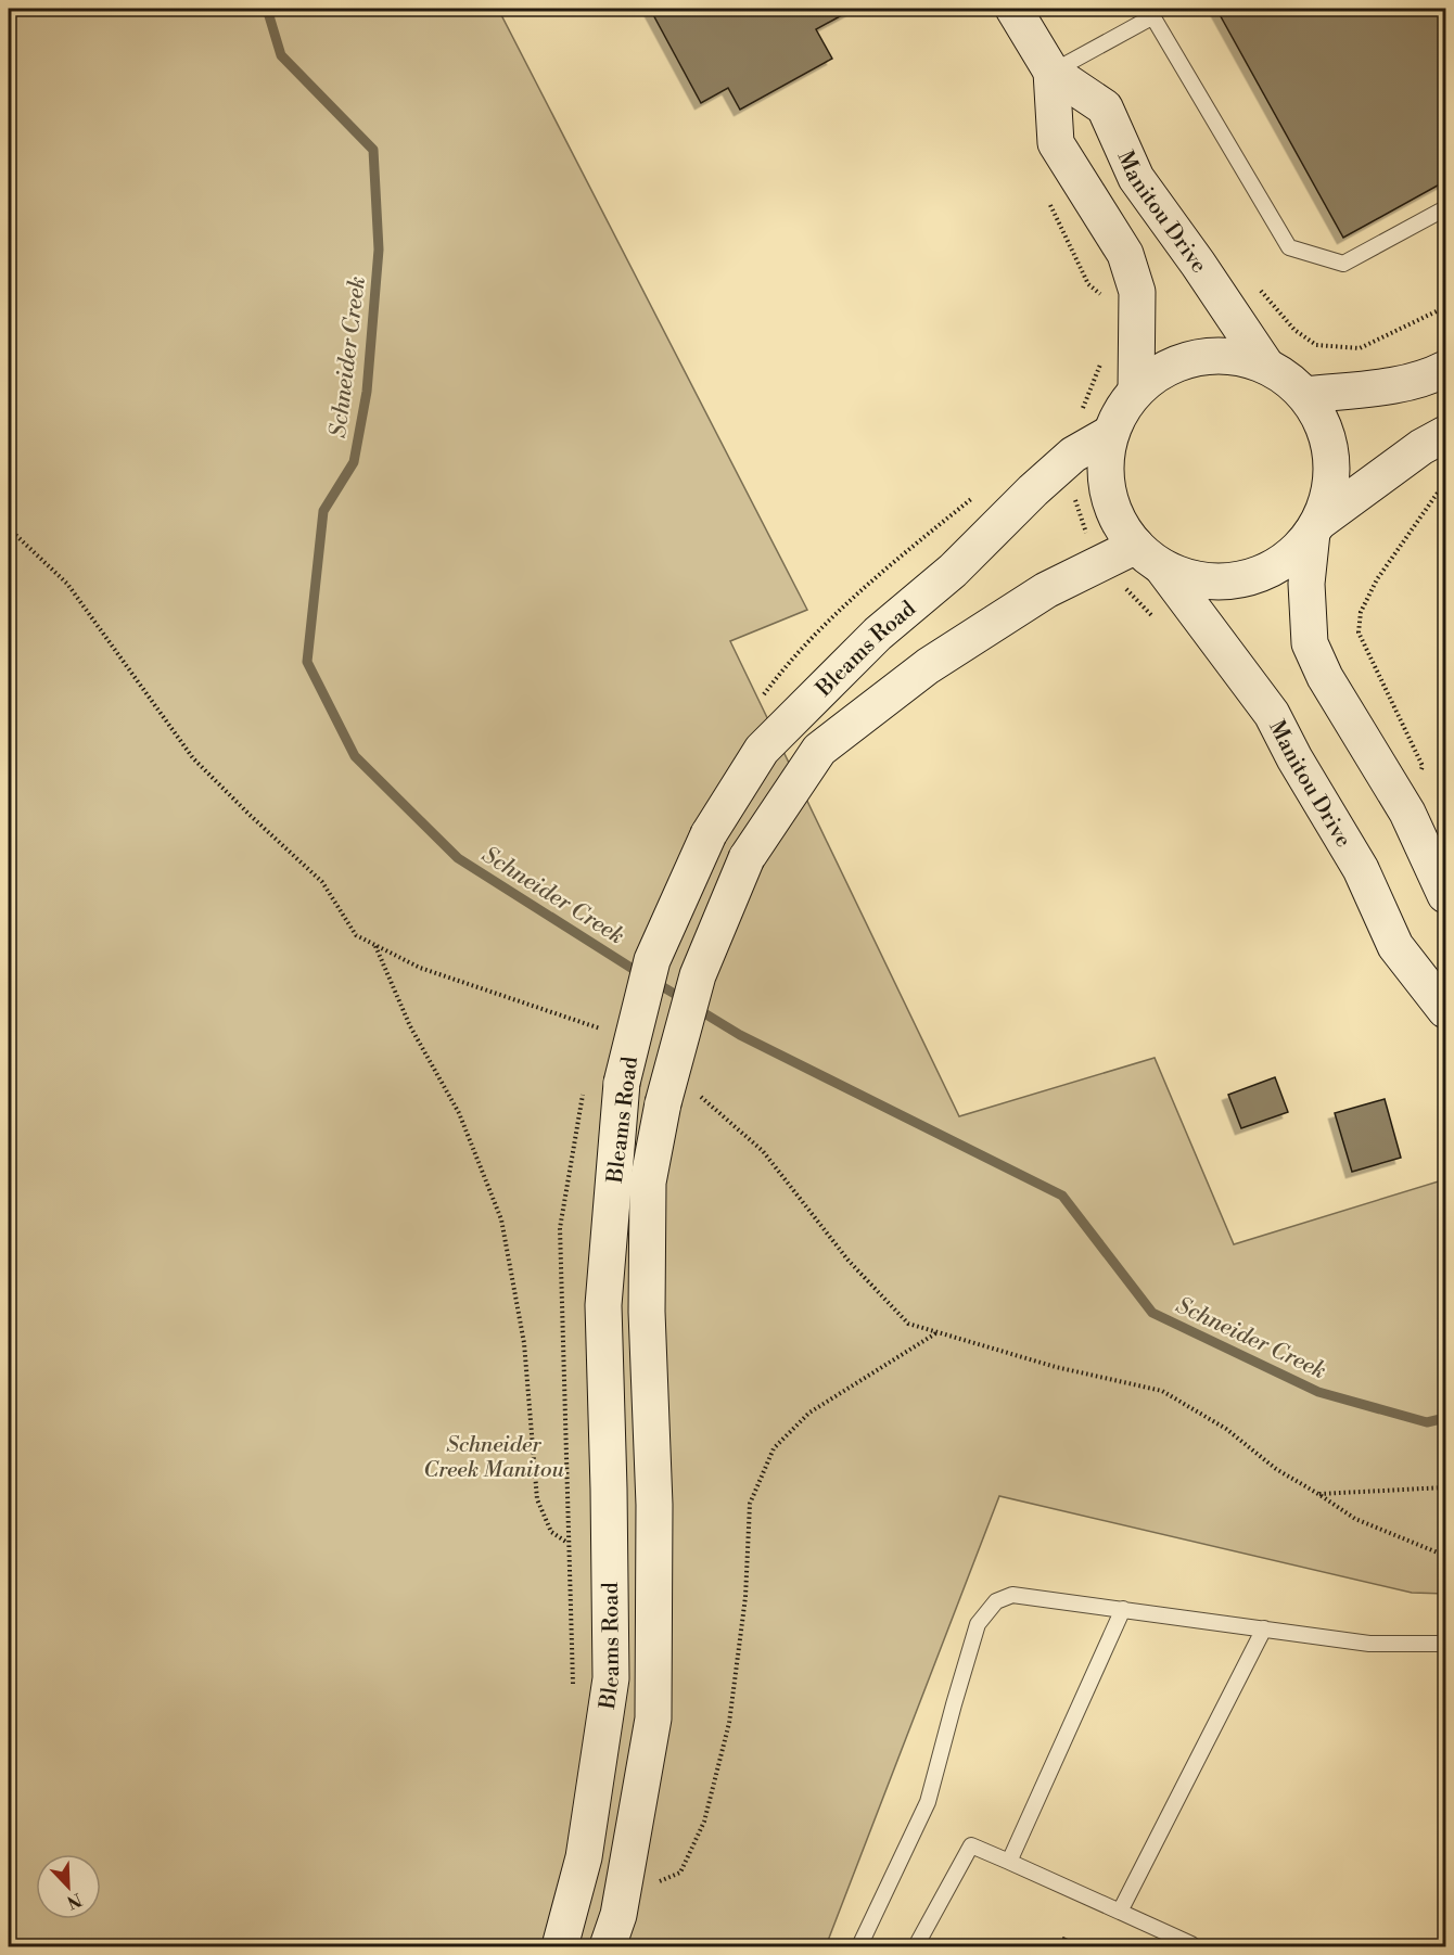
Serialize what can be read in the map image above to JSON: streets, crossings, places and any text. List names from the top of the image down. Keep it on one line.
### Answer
{"streets":{"main road":["Manitou Drive","Bleams Road"]},"crossings":[["Manitou Drive","Bleams Road"]],"water":["Schneider Creek"],"parks":["Schneider Creek Manitou"],"north":"bottom right"}
